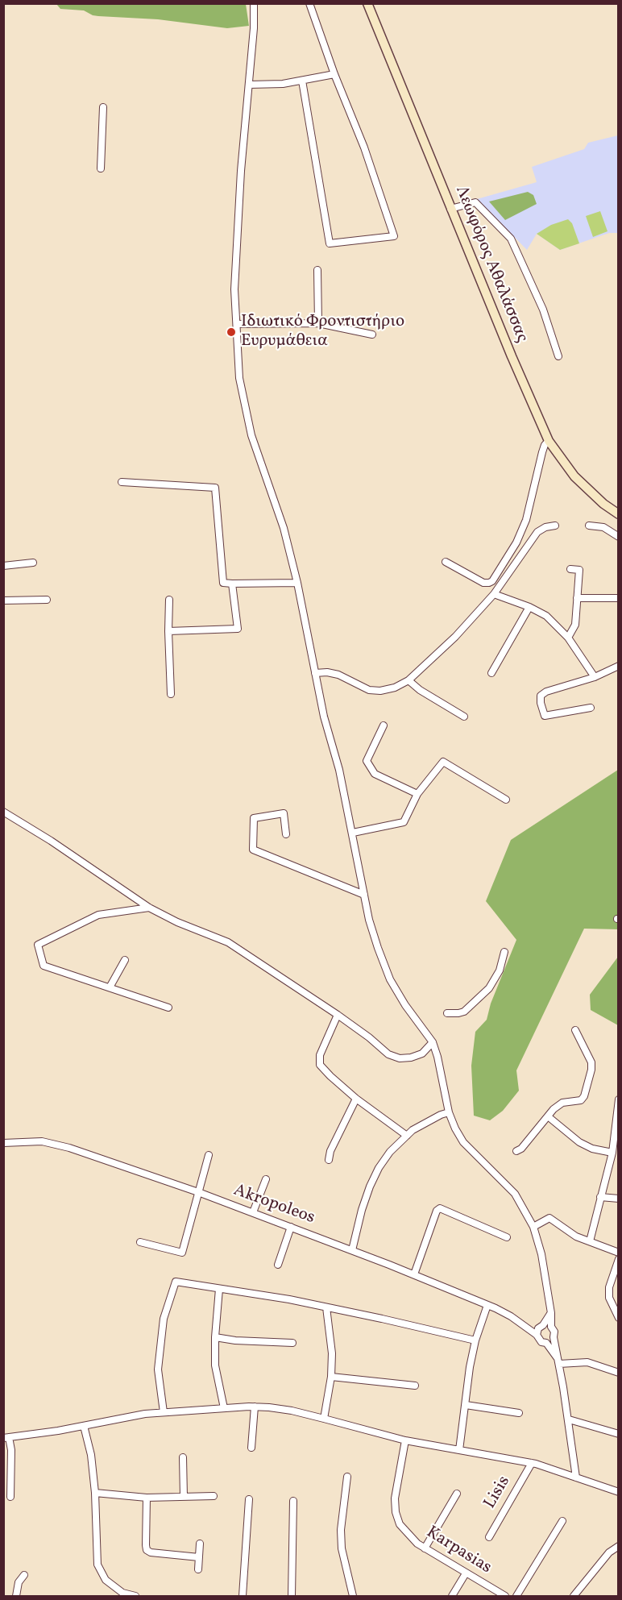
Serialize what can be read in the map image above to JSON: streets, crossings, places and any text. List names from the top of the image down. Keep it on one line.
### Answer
{"streets":{"main road":["Λεωφόρος Αθαλάσσας"],"street":["Akropoleos","Lisis","Karpasias"]},"places":["Ιδιωτικό Φροντιστήριο Ευρυμάθεια"]}
